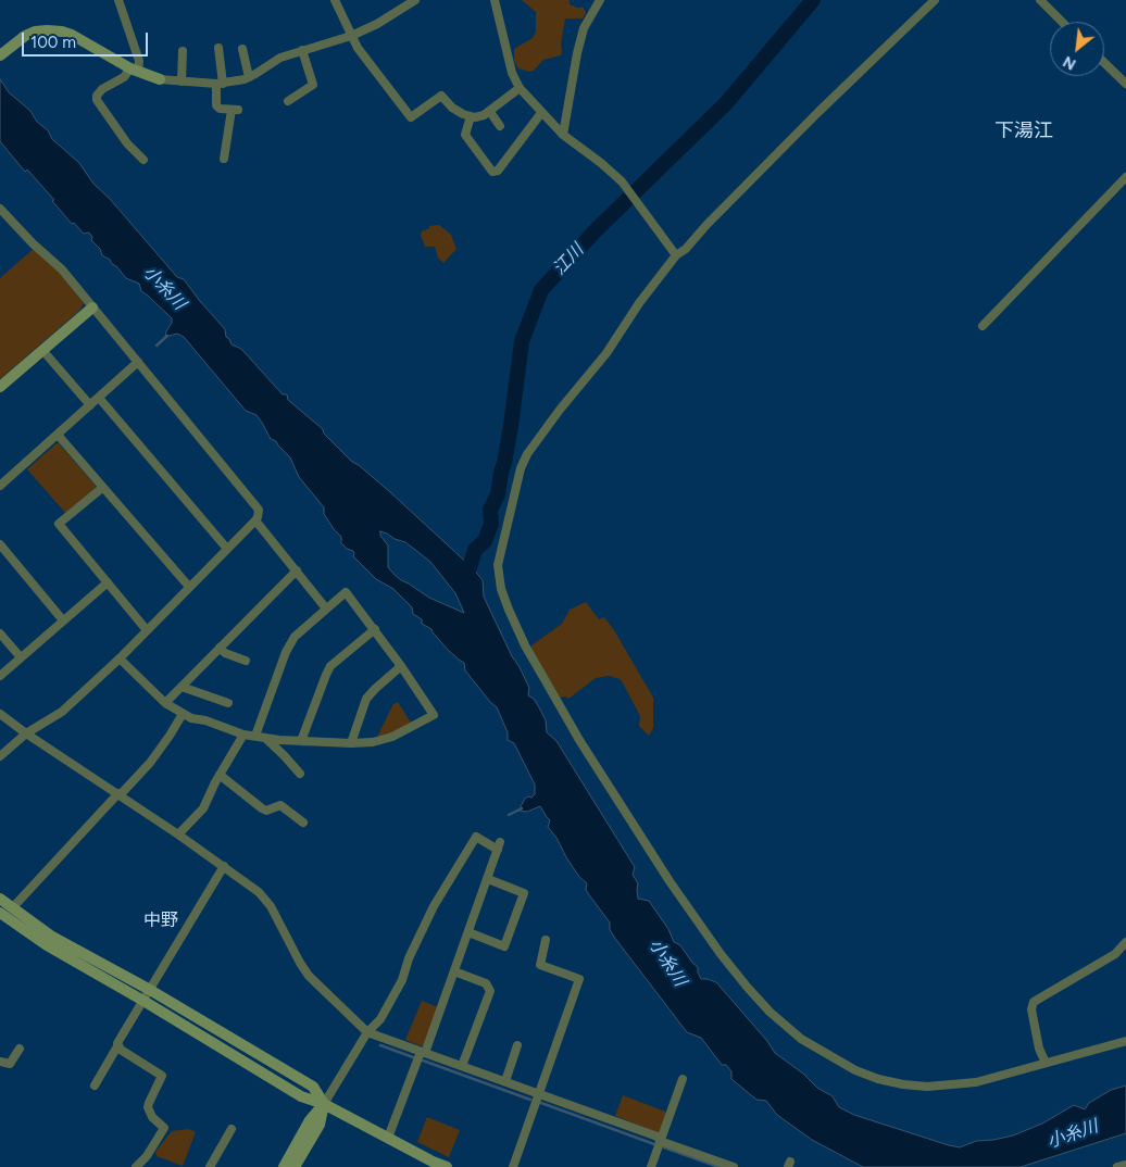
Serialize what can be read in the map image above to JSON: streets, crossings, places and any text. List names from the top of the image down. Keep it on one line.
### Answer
{"districts":["下湯江","中野"],"water":["江川","小糸川"],"scale_bar":"100 m","north":"bottom left"}
